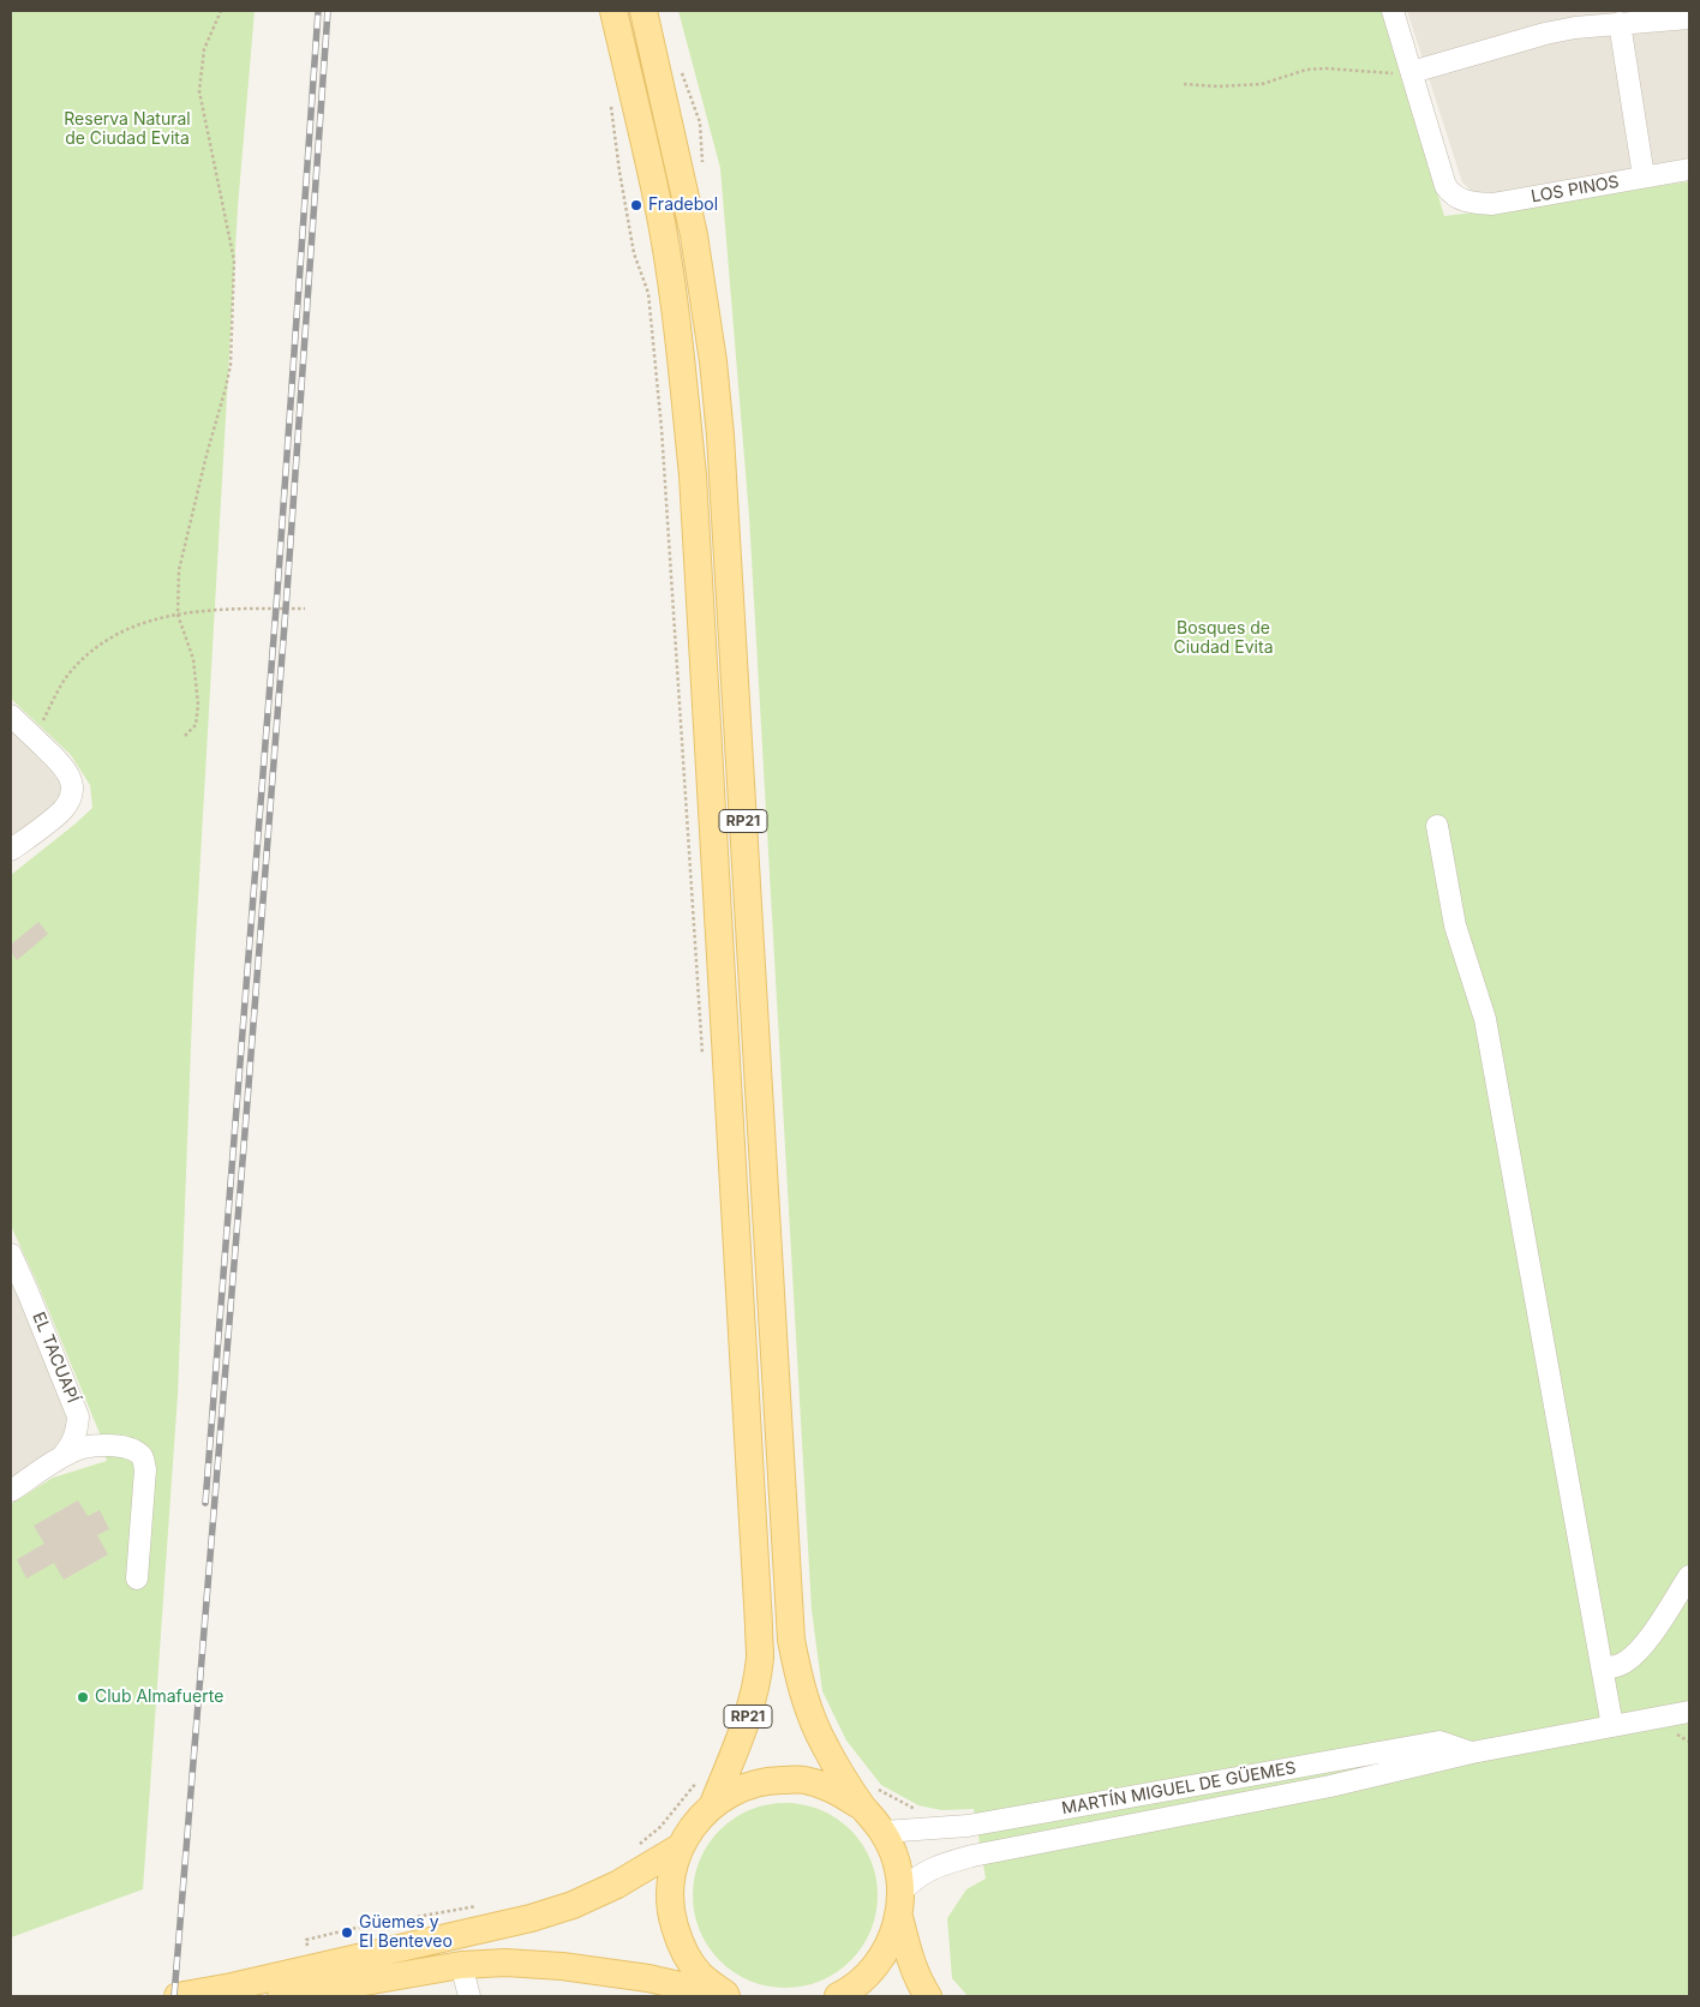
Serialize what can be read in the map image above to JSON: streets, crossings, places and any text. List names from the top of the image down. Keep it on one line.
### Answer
{"streets":{"main road":["RP21"],"street":["LOS PINOS","EL TACUAPÍ","MARTÍN MIGUEL DE GÜEMES"]},"crossings":[["RP21","MARTÍN MIGUEL DE GÜEMES"]],"parks":["Reserva Natural de Ciudad Evita","Bosques de Ciudad Evita"],"places":["Fradebol","Club Almafuerte","Güemes y El Benteveo"]}
